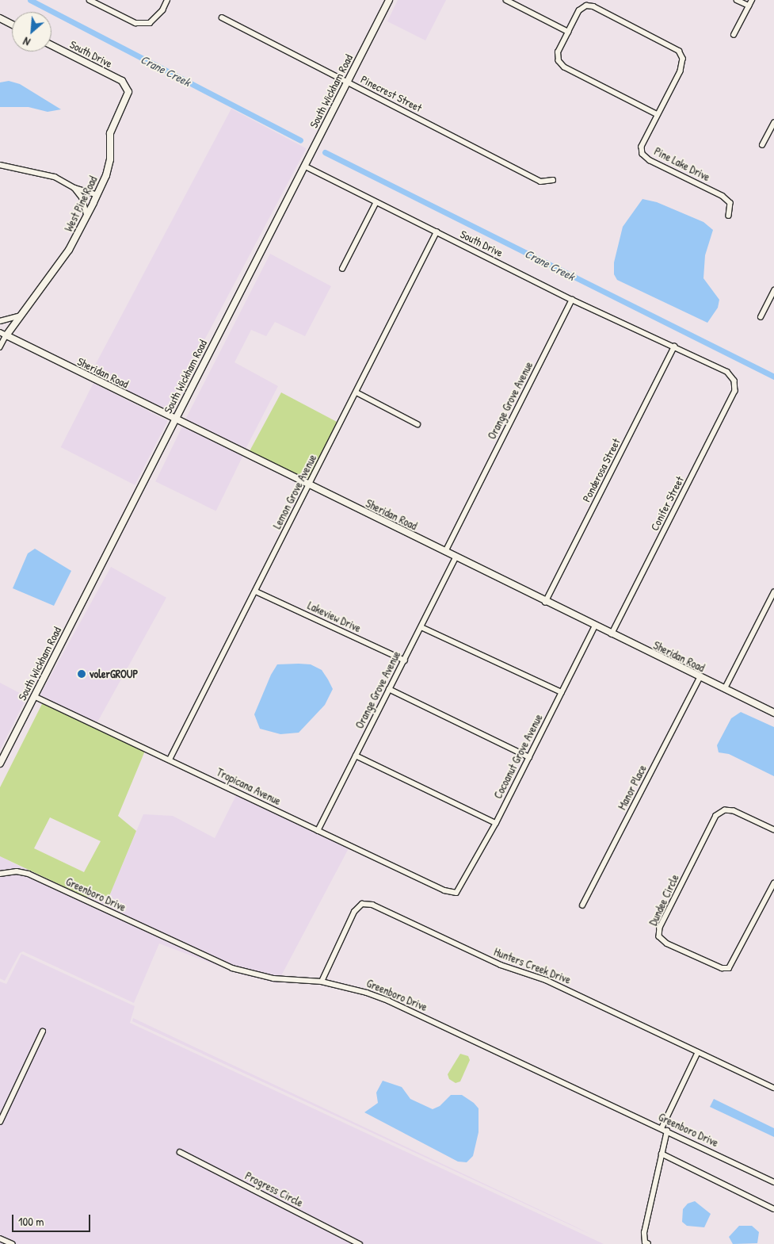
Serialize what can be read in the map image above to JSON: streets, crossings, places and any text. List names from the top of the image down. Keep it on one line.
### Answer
{"streets":{"street":["South Drive","South Wickham Road","Pinecrest Street","Pine Lake Drive","West Pine Road","Sheridan Road","Orange Grove Avenue","Ponderosa Street","Lemon Grove Avenue","Conifer Street","Lakeview Drive","Cocoanut Grove Avenue","Tropicana Avenue","Manor Place","Greenboro Drive","Dundee Circle","Hunters Creek Drive","Progress Circle"]},"crossings":[["South Drive","South Wickham Road"],["South Drive","West Pine Road"],["South Drive","Orange Grove Avenue"],["South Drive","Ponderosa Street"],["South Drive","Lemon Grove Avenue"],["South Drive","Conifer Street"],["South Wickham Road","Pinecrest Street"],["South Wickham Road","Sheridan Road"],["South Wickham Road","Tropicana Avenue"],["West Pine Road","Sheridan Road"],["Sheridan Road","Orange Grove Avenue"],["Sheridan Road","Ponderosa Street"],["Sheridan Road","Lemon Grove Avenue"],["Sheridan Road","Conifer Street"],["Sheridan Road","Cocoanut Grove Avenue"],["Sheridan Road","Manor Place"],["Orange Grove Avenue","Lakeview Drive"],["Orange Grove Avenue","Tropicana Avenue"],["Lemon Grove Avenue","Lakeview Drive"],["Lemon Grove Avenue","Tropicana Avenue"],["Cocoanut Grove Avenue","Tropicana Avenue"],["Greenboro Drive","Hunters Creek Drive"]],"water":["Crane Creek"],"places":["volerGROUP"],"scale_bar":"100 m","north":"bottom left"}
